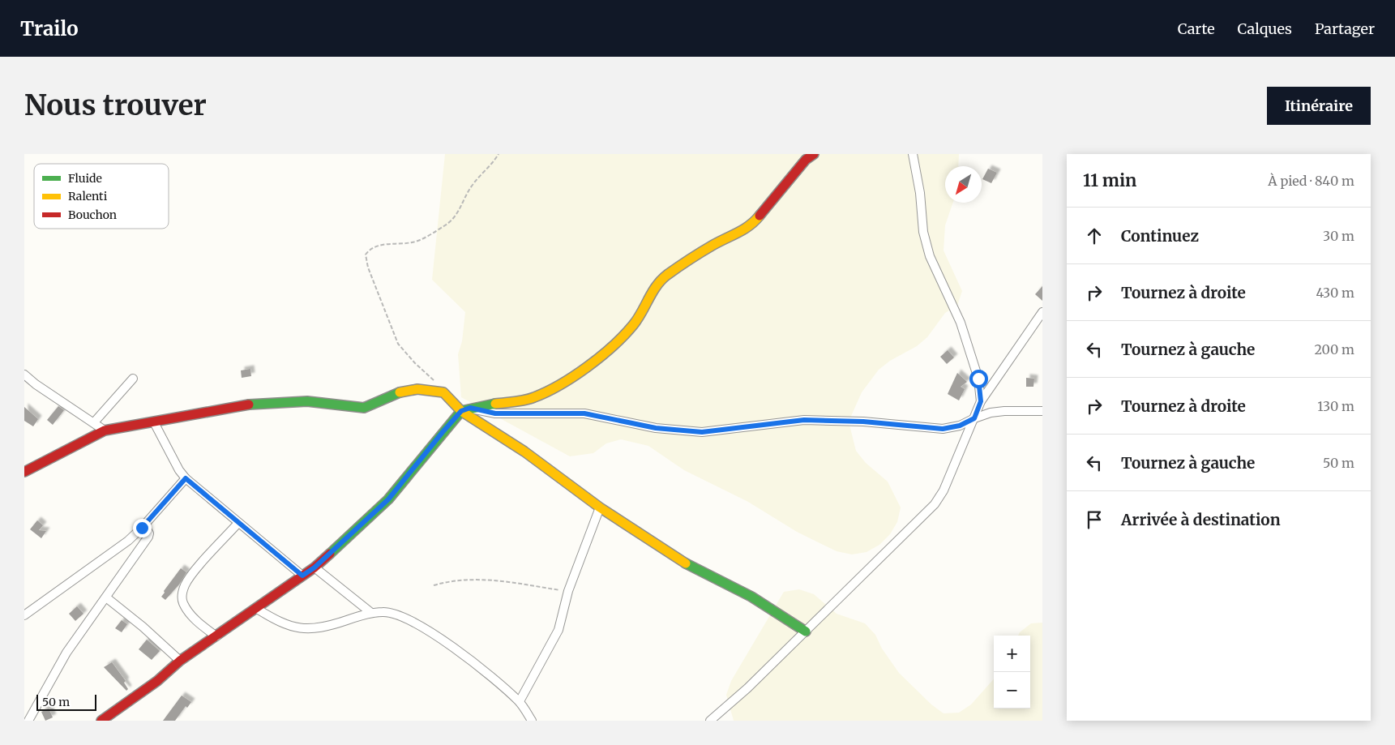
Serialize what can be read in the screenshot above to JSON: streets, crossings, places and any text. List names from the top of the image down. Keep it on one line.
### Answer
{"legend":["Fluide","Ralenti","Bouchon"],"scale_bar":"50 m","north":"bottom left","page":{"header":"Trailo","nav":["Carte","Calques","Partager"],"buttons":"Itinéraire","title":"Nous trouver","heading":["11 min","À pied · 840 m"],"list":[["Continuez","30 m"],["Tournez à droite","430 m"],["Tournez à gauche","200 m"],["Tournez à droite","130 m"],["Tournez à gauche","50 m"],"Arrivée à destination"],"map_buttons":["+","−"],"scale":"50 m"}}
